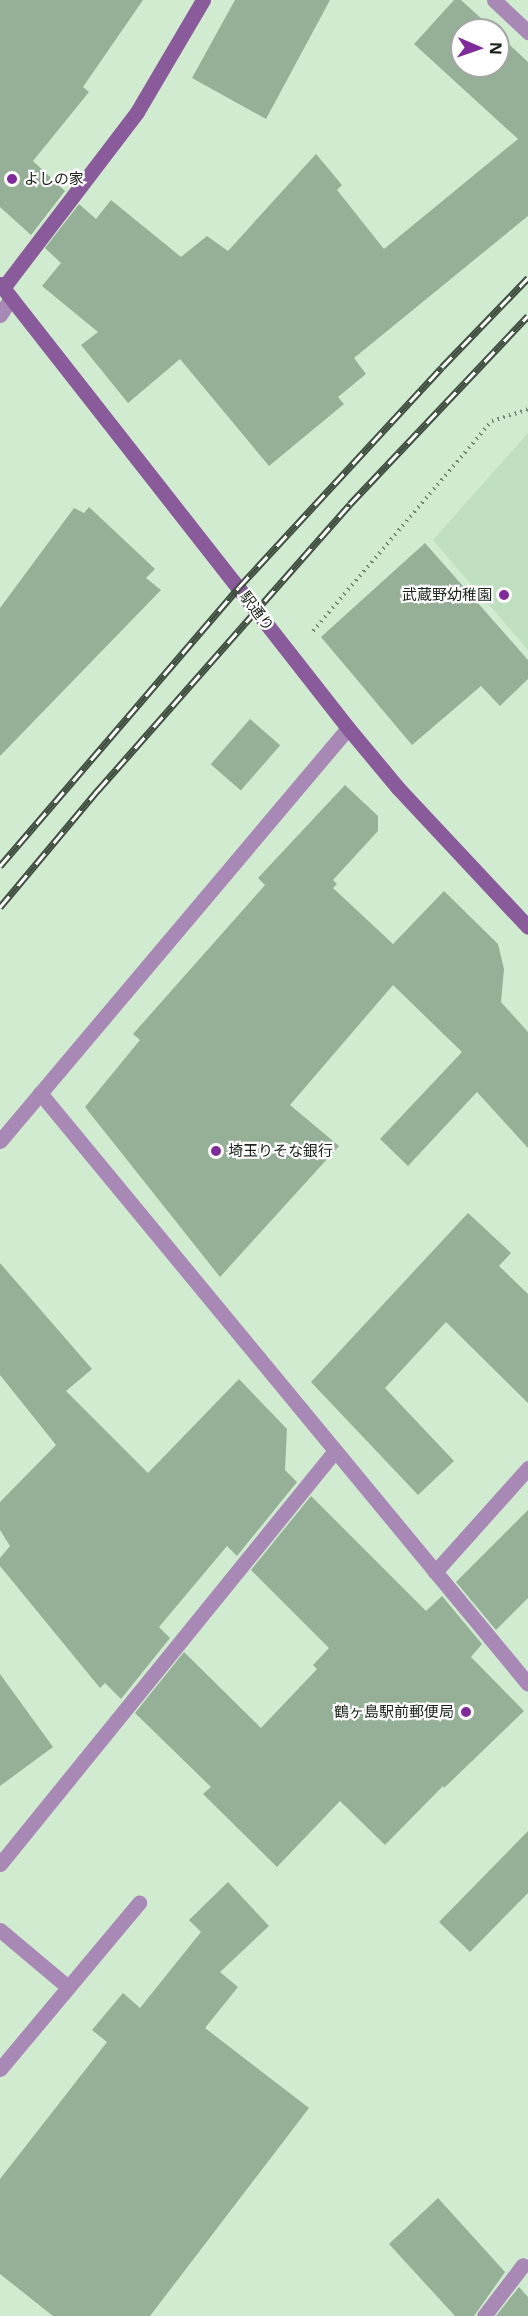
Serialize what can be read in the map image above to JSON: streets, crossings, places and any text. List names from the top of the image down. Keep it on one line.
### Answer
{"streets":{"street":["駅通り"]},"places":["よしの家","武蔵野幼稚園","埼玉りそな銀行","鶴ヶ島駅前郵便局"],"north":"right"}
